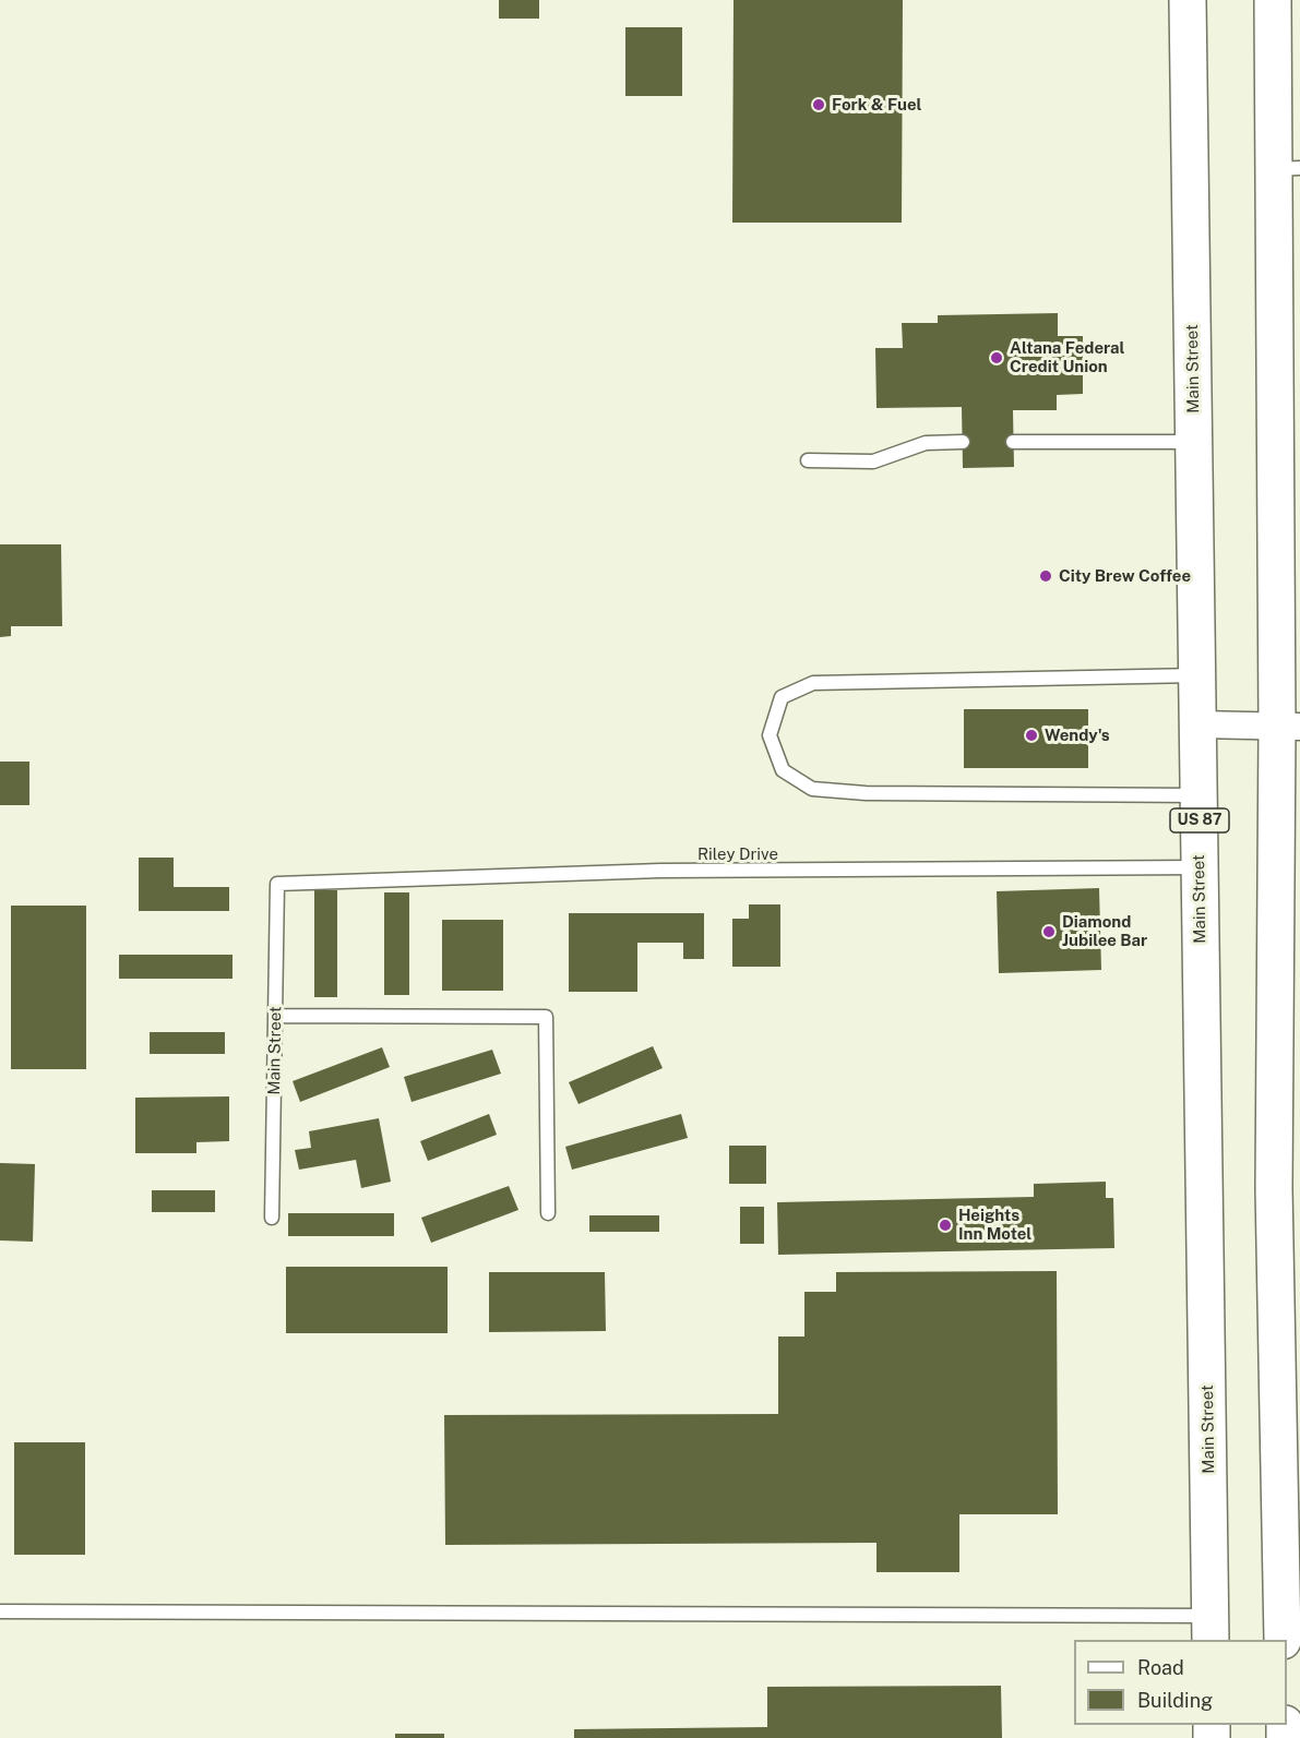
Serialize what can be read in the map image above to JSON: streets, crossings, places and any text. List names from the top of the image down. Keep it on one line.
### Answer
{"streets":{"main road":["Main Street","US 87"],"lane":["Riley Drive"]},"crossings":[["Main Street","Riley Drive"]],"places":["Fork & Fuel","Altana Federal Credit Union","City Brew Coffee","Wendy's","Diamond Jubilee Bar","Heights Inn Motel"],"legend":["Road","Building"]}
